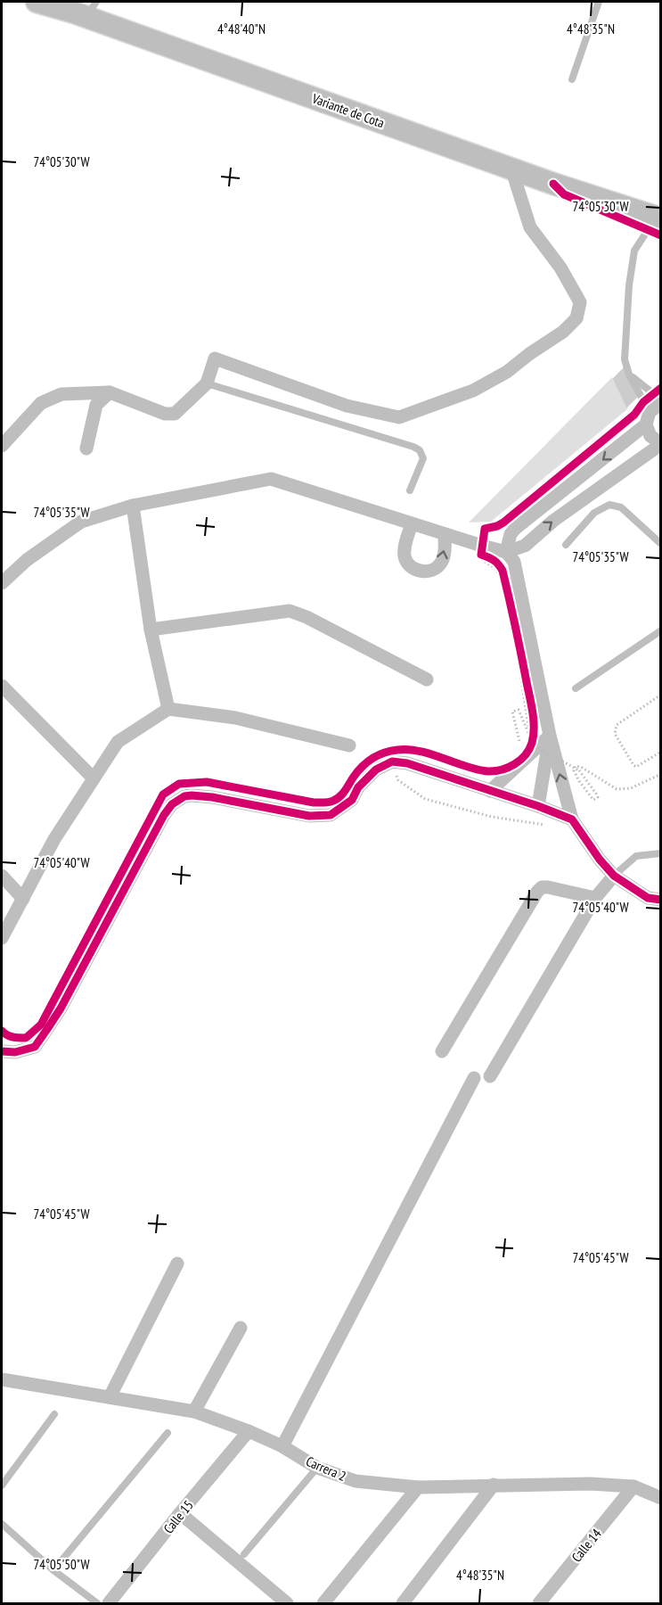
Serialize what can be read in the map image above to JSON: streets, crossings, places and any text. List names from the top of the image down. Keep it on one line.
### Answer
{"streets":{"main road":["Variante de Cota"],"street":["Carrera 2","Calle 15","Calle 14"]},"crossings":[["Carrera 2","Calle 15"],["Carrera 2","Calle 14"]],"coordinates":["4°48'40\"N","4°48'35\"N","74°05'30\"W","74°05'35\"W","74°05'40\"W","74°05'45\"W","74°05'50\"W"]}
